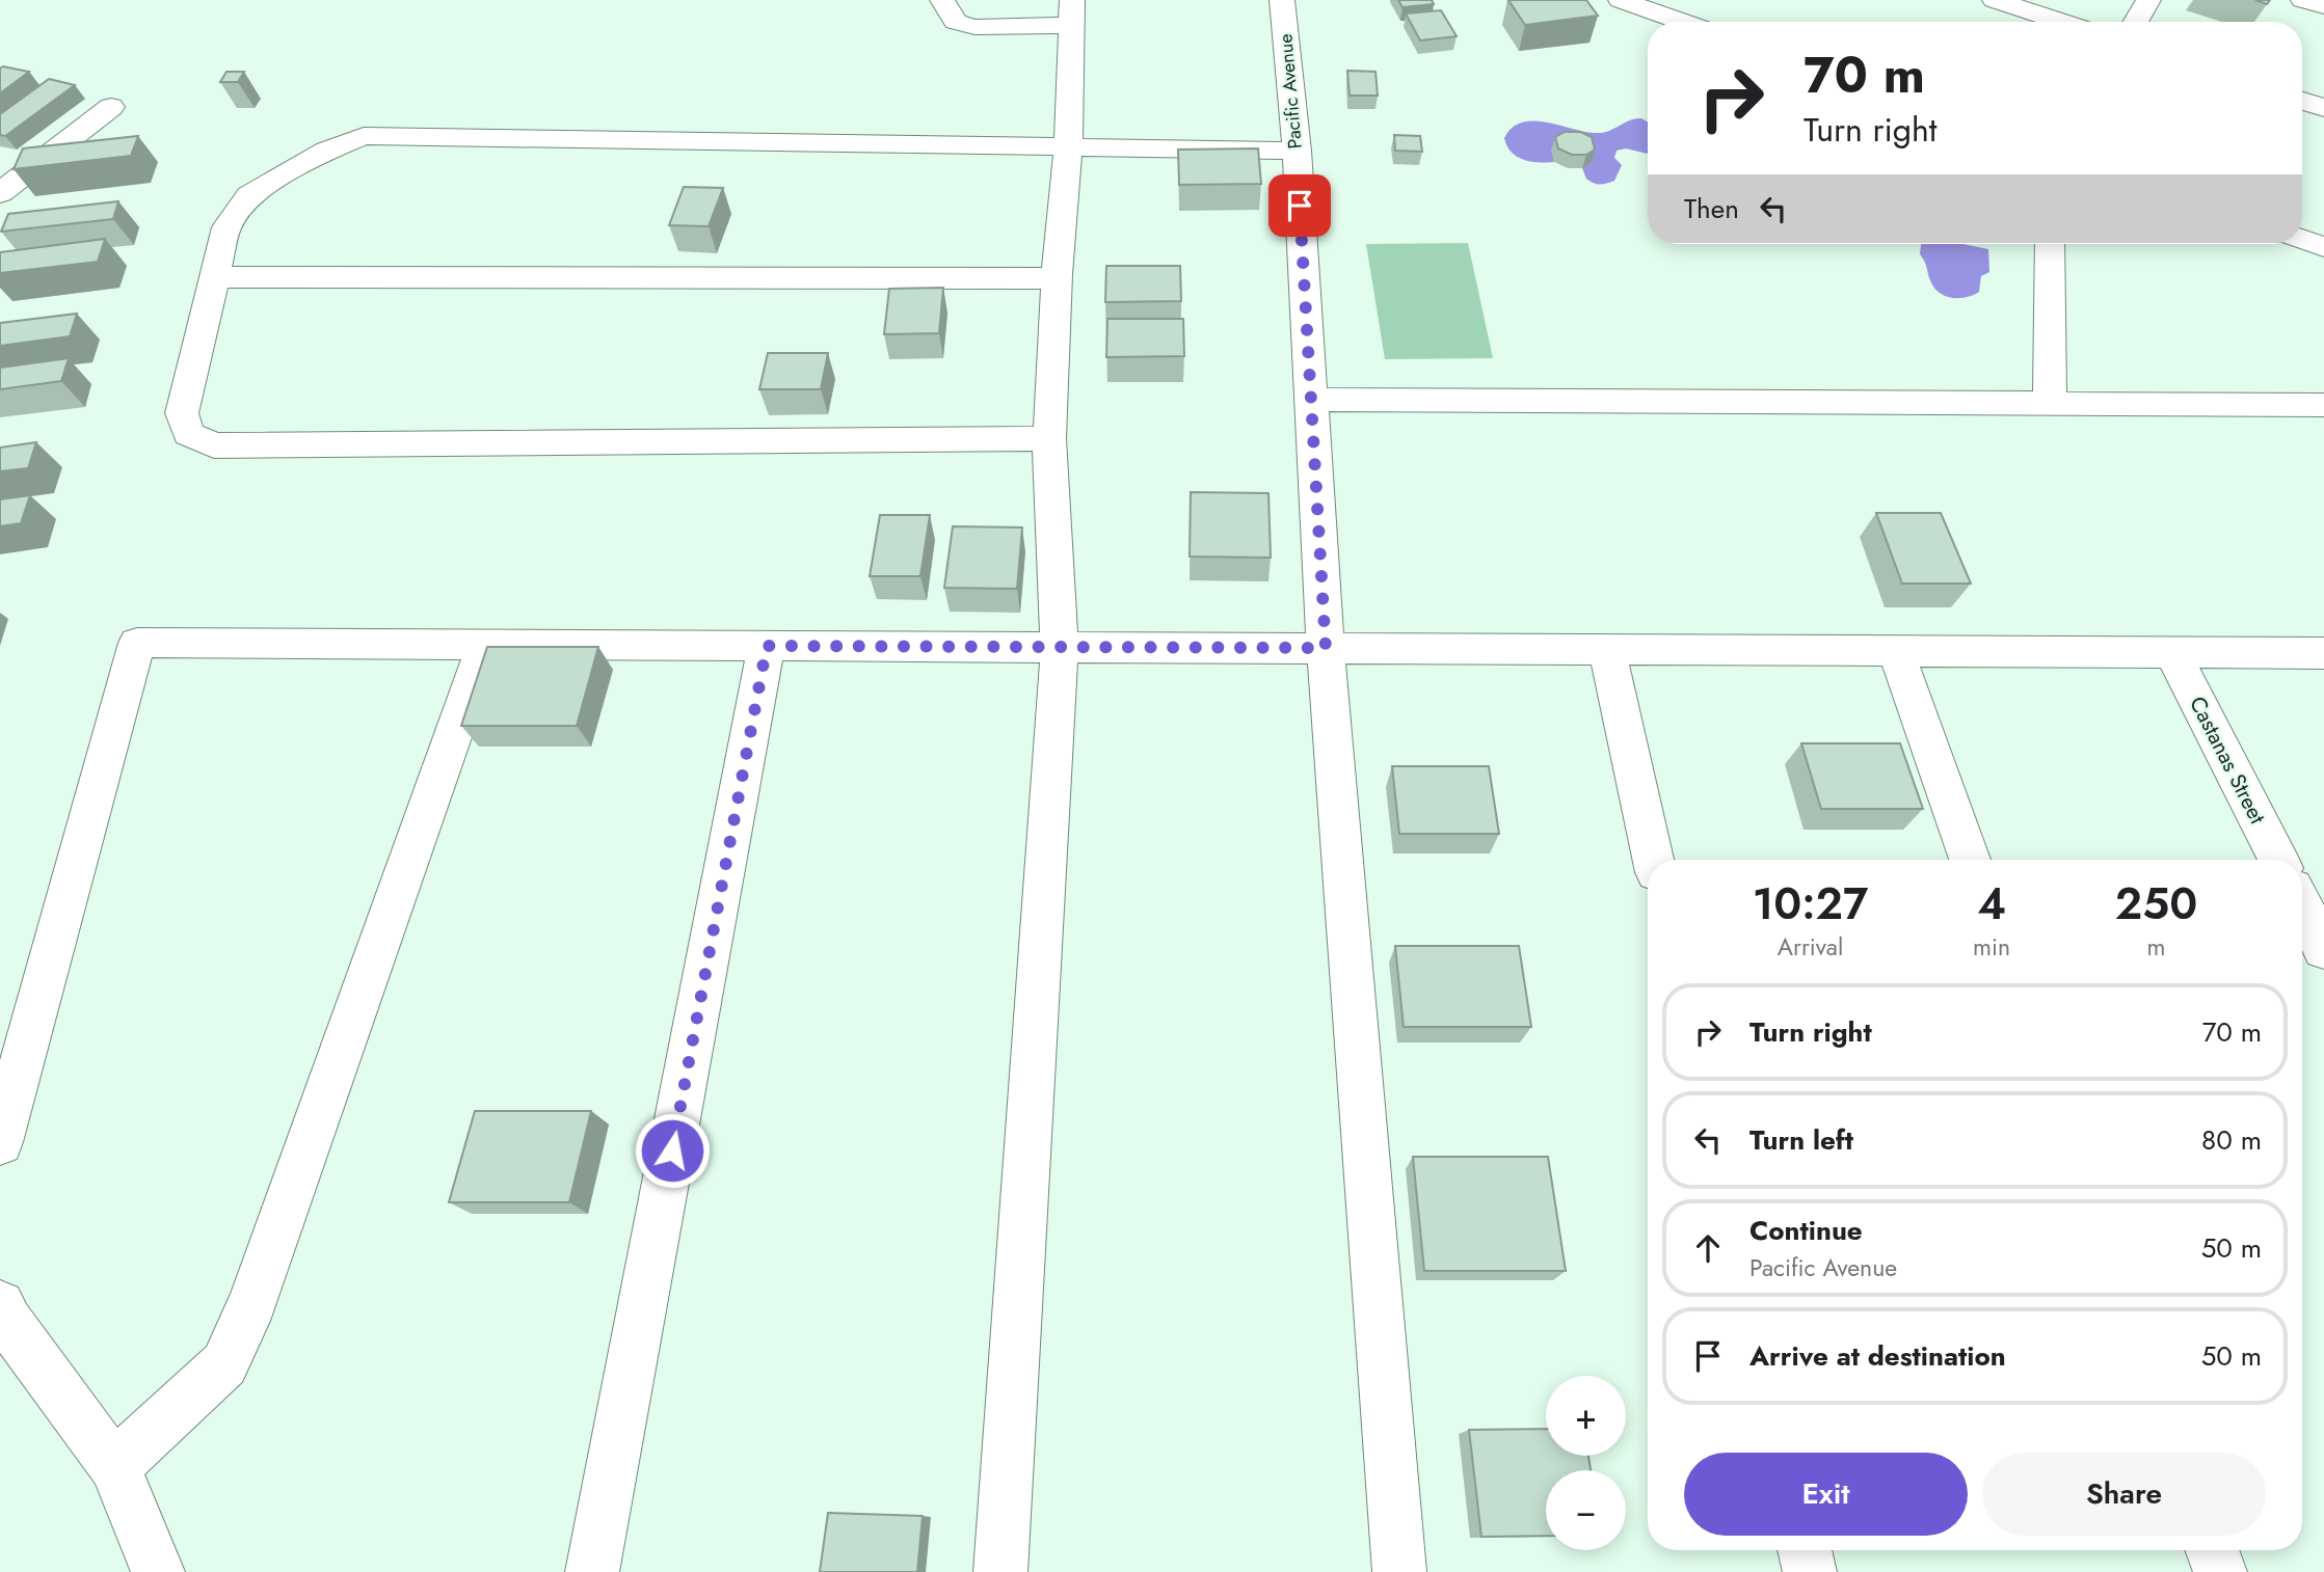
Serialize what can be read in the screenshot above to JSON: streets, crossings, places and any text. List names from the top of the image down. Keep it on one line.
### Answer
{"streets":{"street":["Pacific Avenue","Castanas Street"]},"page":{"turn":["70 m","Turn right"],"then":"Then","eta":["10:27","Arrival","4","min","250","m"],"list":[{"name":"Turn right","value":"70 m"},{"name":"Turn left","value":"80 m"},{"name":"Continue","note":"Pacific Avenue","value":"50 m"},{"name":"Arrive at destination","value":"50 m"}],"map_buttons":["+","−"],"buttons":["Exit","Share"]}}
